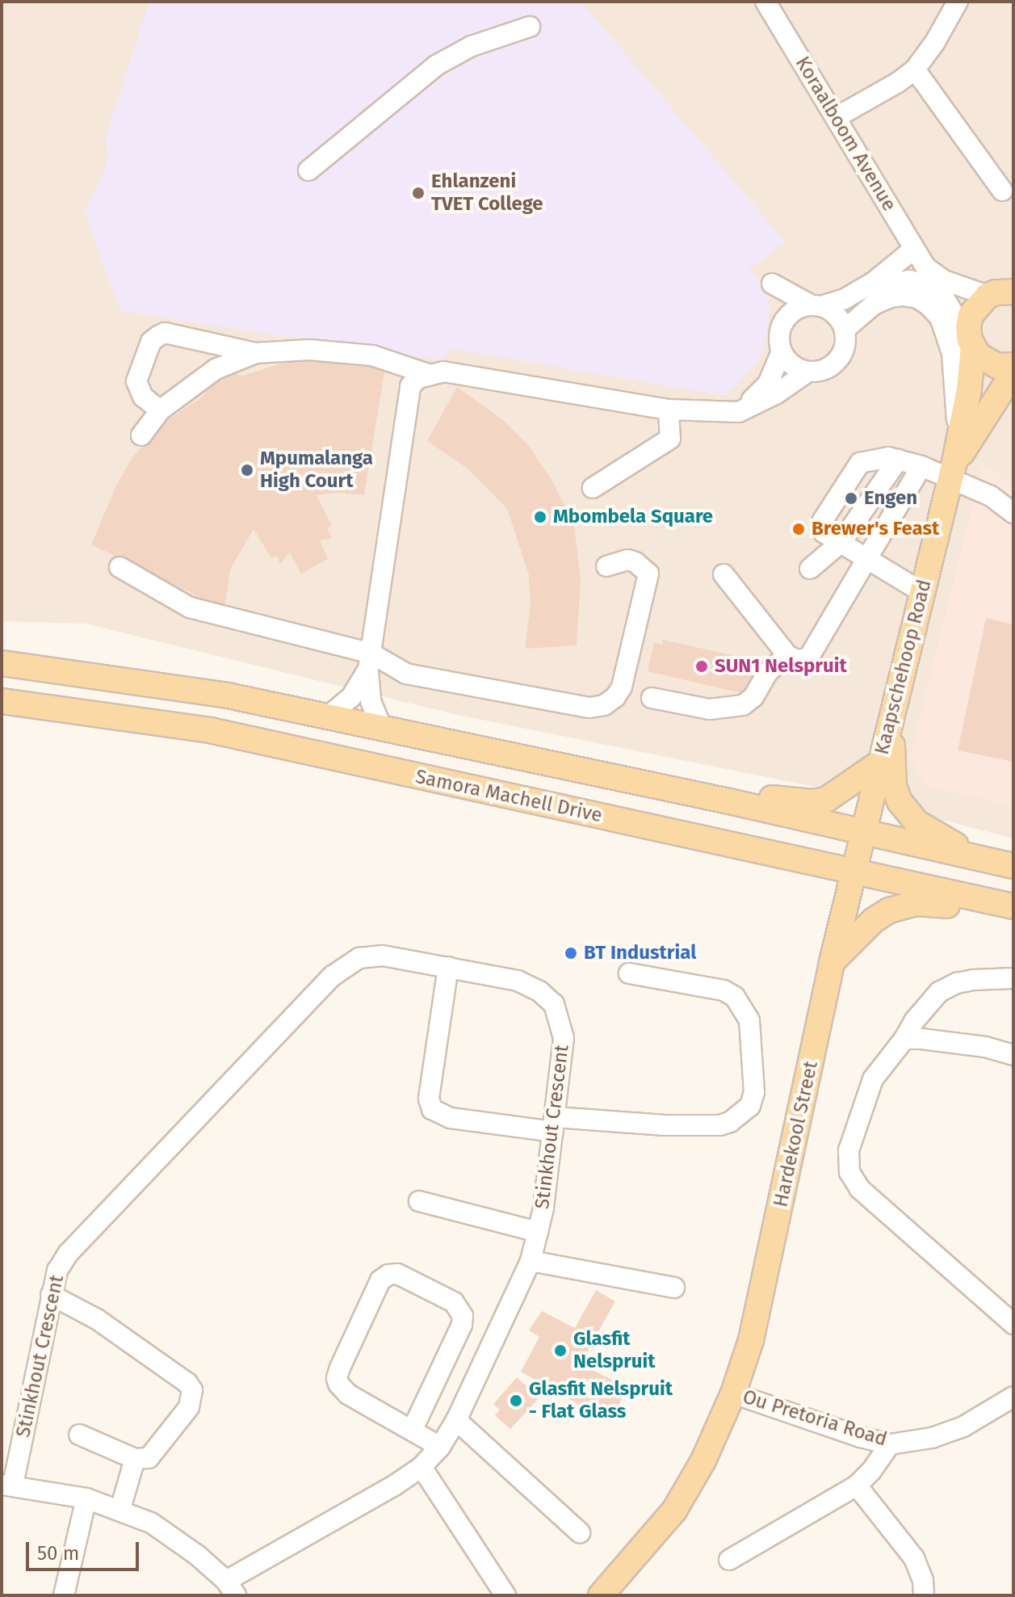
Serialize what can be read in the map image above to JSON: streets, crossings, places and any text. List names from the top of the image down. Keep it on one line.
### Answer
{"streets":{"main road":["Kaapschehoop Road","Samora Machell Drive","Hardekool Street","Ou Pretoria Road"],"street":["Koraalboom Avenue","Stinkhout Crescent"]},"crossings":[["Koraalboom Avenue","Kaapschehoop Road"],["Kaapschehoop Road","Samora Machell Drive"],["Kaapschehoop Road","Hardekool Street"],["Samora Machell Drive","Hardekool Street"],["Hardekool Street","Ou Pretoria Road"]],"places":["Ehlanzeni TVET College","Mpumalanga High Court","Engen","Mbombela Square","Brewer's Feast","SUN1 Nelspruit","BT Industrial","Glasfit Nelspruit","Glasfit Nelspruit - Flat Glass"],"scale_bar":"50 m"}
